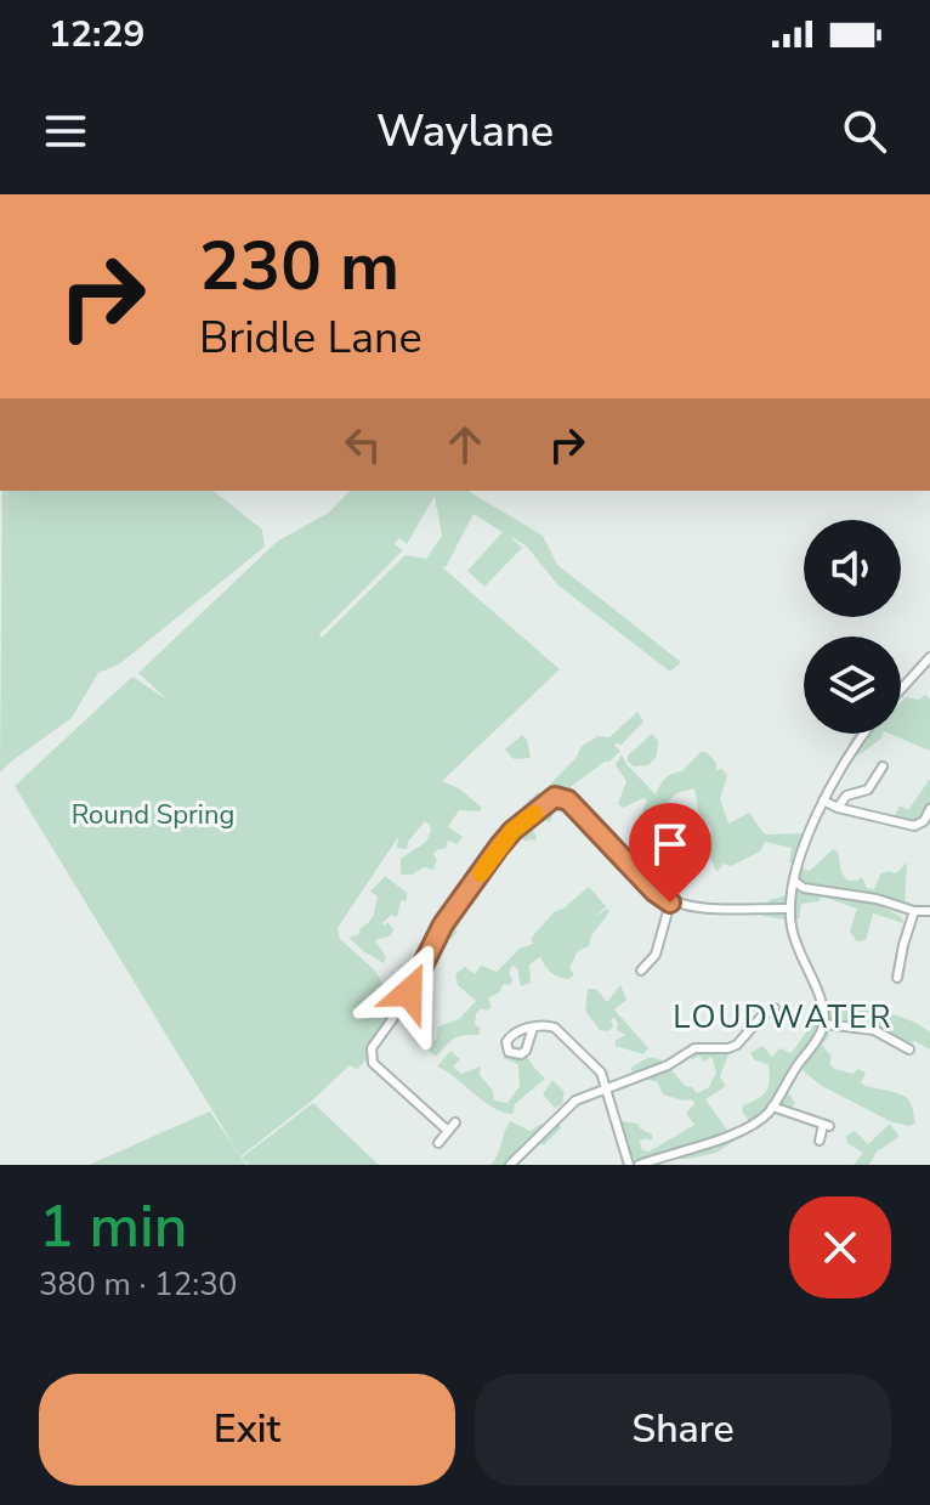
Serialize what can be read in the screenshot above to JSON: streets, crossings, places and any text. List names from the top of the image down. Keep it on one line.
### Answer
{"districts":["LOUDWATER"],"parks":["Round Spring"],"page":{"status":"12:29","header":"Waylane","turn":["230 m","Bridle Lane"],"heading":["1 min","380 m · 12:30"],"buttons":["Exit","Share"]}}
